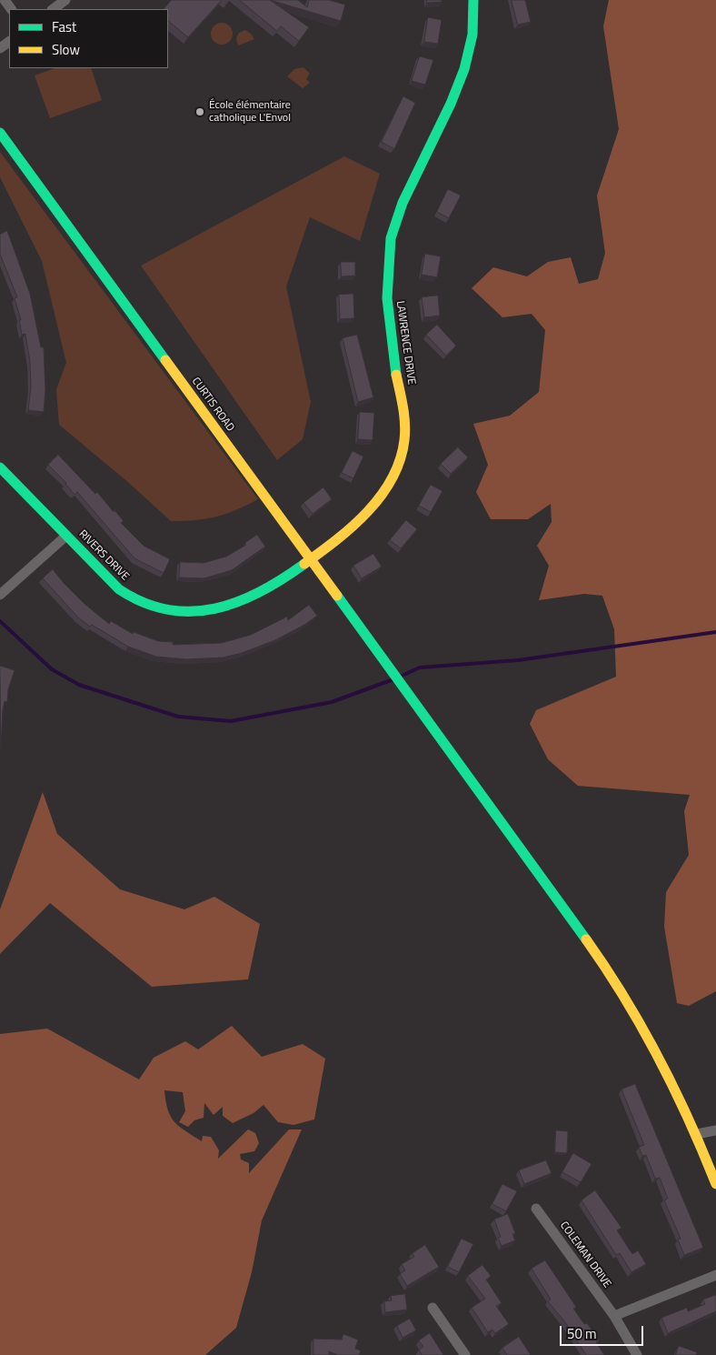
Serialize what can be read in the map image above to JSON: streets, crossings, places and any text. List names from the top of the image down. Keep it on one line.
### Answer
{"streets":{"main road":["LAWRENCE DRIVE","CURTIS ROAD","RIVERS DRIVE"],"street":["COLEMAN DRIVE"]},"crossings":[["LAWRENCE DRIVE","CURTIS ROAD"],["LAWRENCE DRIVE","RIVERS DRIVE"],["CURTIS ROAD","RIVERS DRIVE"]],"places":["École élémentaire catholique L'Envol"],"legend":["Fast","Slow"],"scale_bar":"50 m"}
